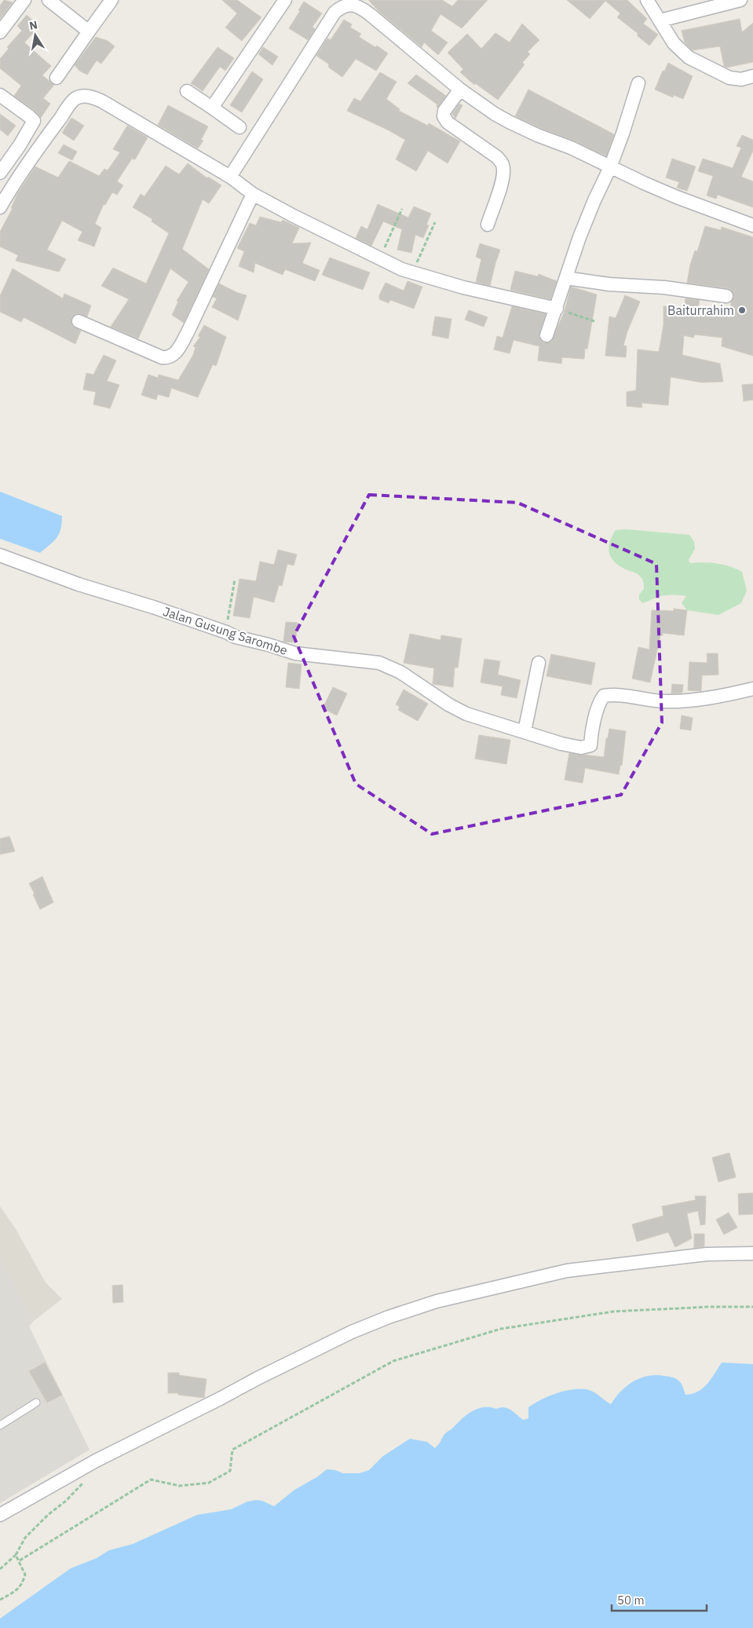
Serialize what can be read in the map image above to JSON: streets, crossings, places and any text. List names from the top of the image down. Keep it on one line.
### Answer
{"streets":{"street":["Jalan Gusung Sarombe"]},"places":["Baiturrahim"],"scale_bar":"50 m","north":"top"}
